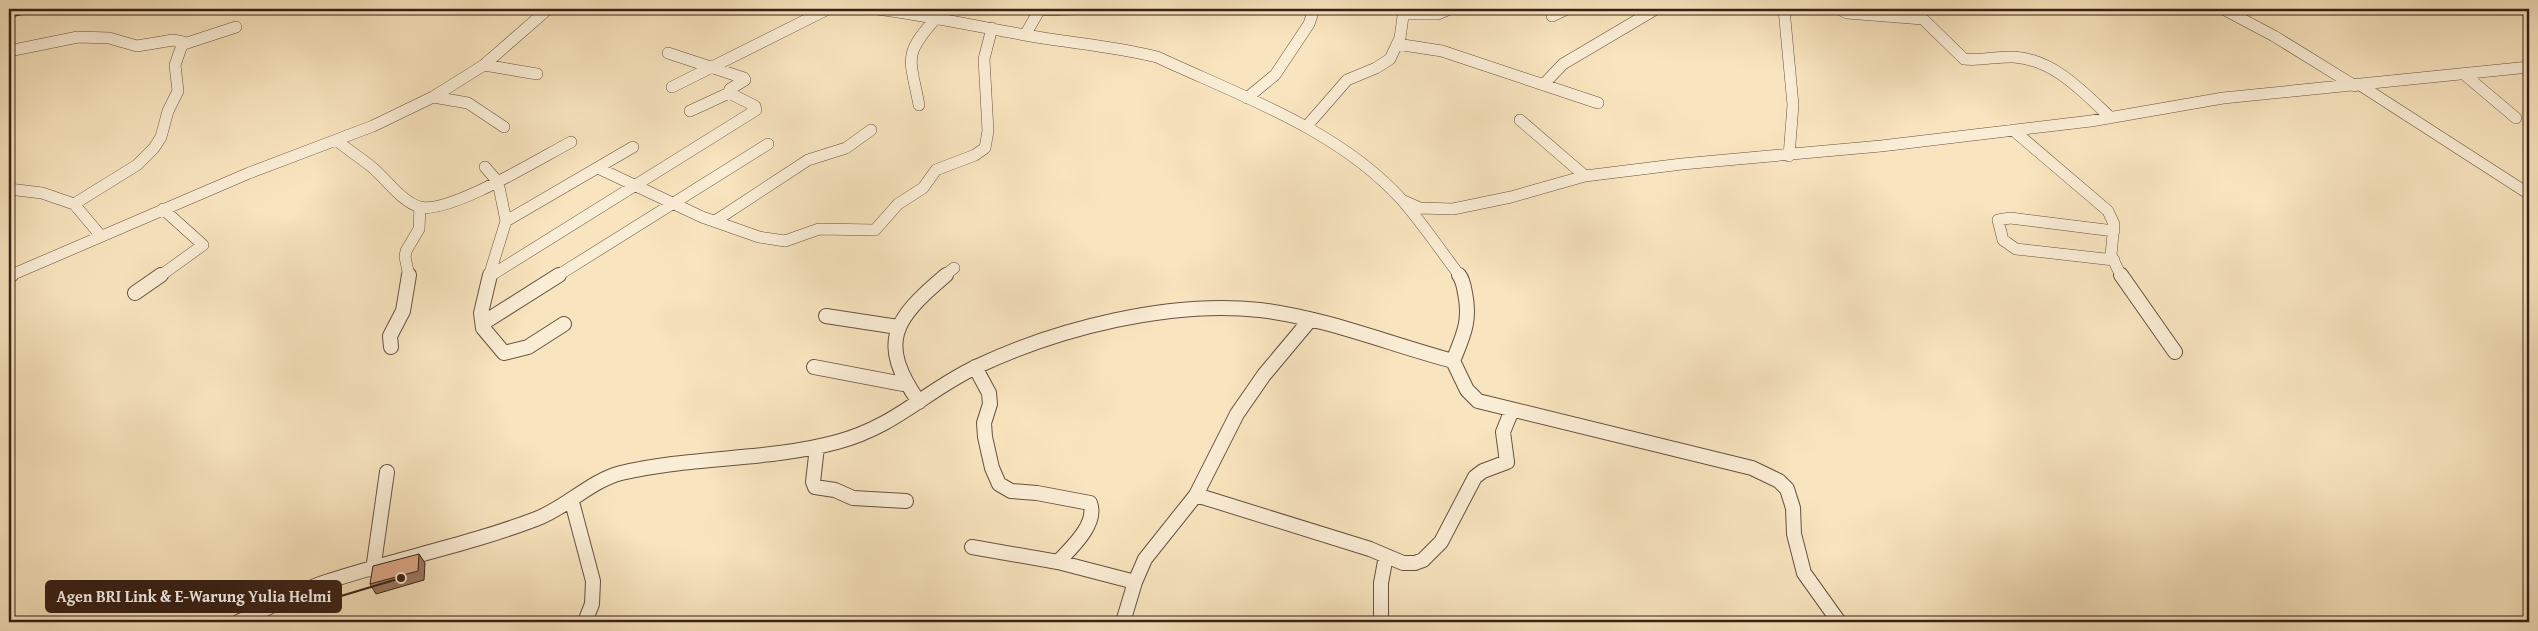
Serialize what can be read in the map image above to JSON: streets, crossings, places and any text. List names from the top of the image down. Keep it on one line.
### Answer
{"places":["Agen BRI Link & E-Warung Yulia Helmi"]}
